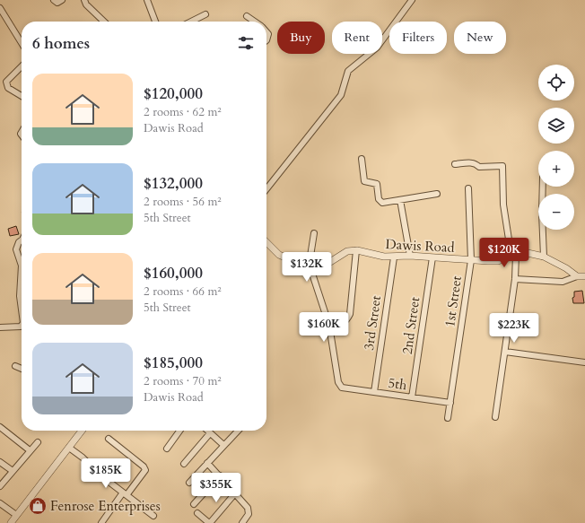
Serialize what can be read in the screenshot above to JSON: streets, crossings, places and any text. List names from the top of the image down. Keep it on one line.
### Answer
{"streets":{"street":["Dawis Road","1st Street","3rd Street","2nd Street","5th"]},"crossings":[["Dawis Road","1st Street"],["Dawis Road","3rd Street"],["Dawis Road","2nd Street"],["1st Street","5th"],["3rd Street","5th"],["2nd Street","5th"]],"places":{"shop":["Fenrose Enterprises"]},"page":{"chip":["Buy","Rent","Filters","New"],"heading":"6 homes","map_buttons":["+","−"],"list":[{"name":"$120,000","note":"2 rooms · 62 m² · Dawis Road"},{"name":"$132,000","note":"2 rooms · 56 m² · 5th Street"},{"name":"$160,000","note":"2 rooms · 66 m² · 5th Street"},{"name":"$185,000","note":"2 rooms · 70 m² · Dawis Road"}],"price":["$120K","$132K","$160K","$223K","$185K","$355K"]}}
